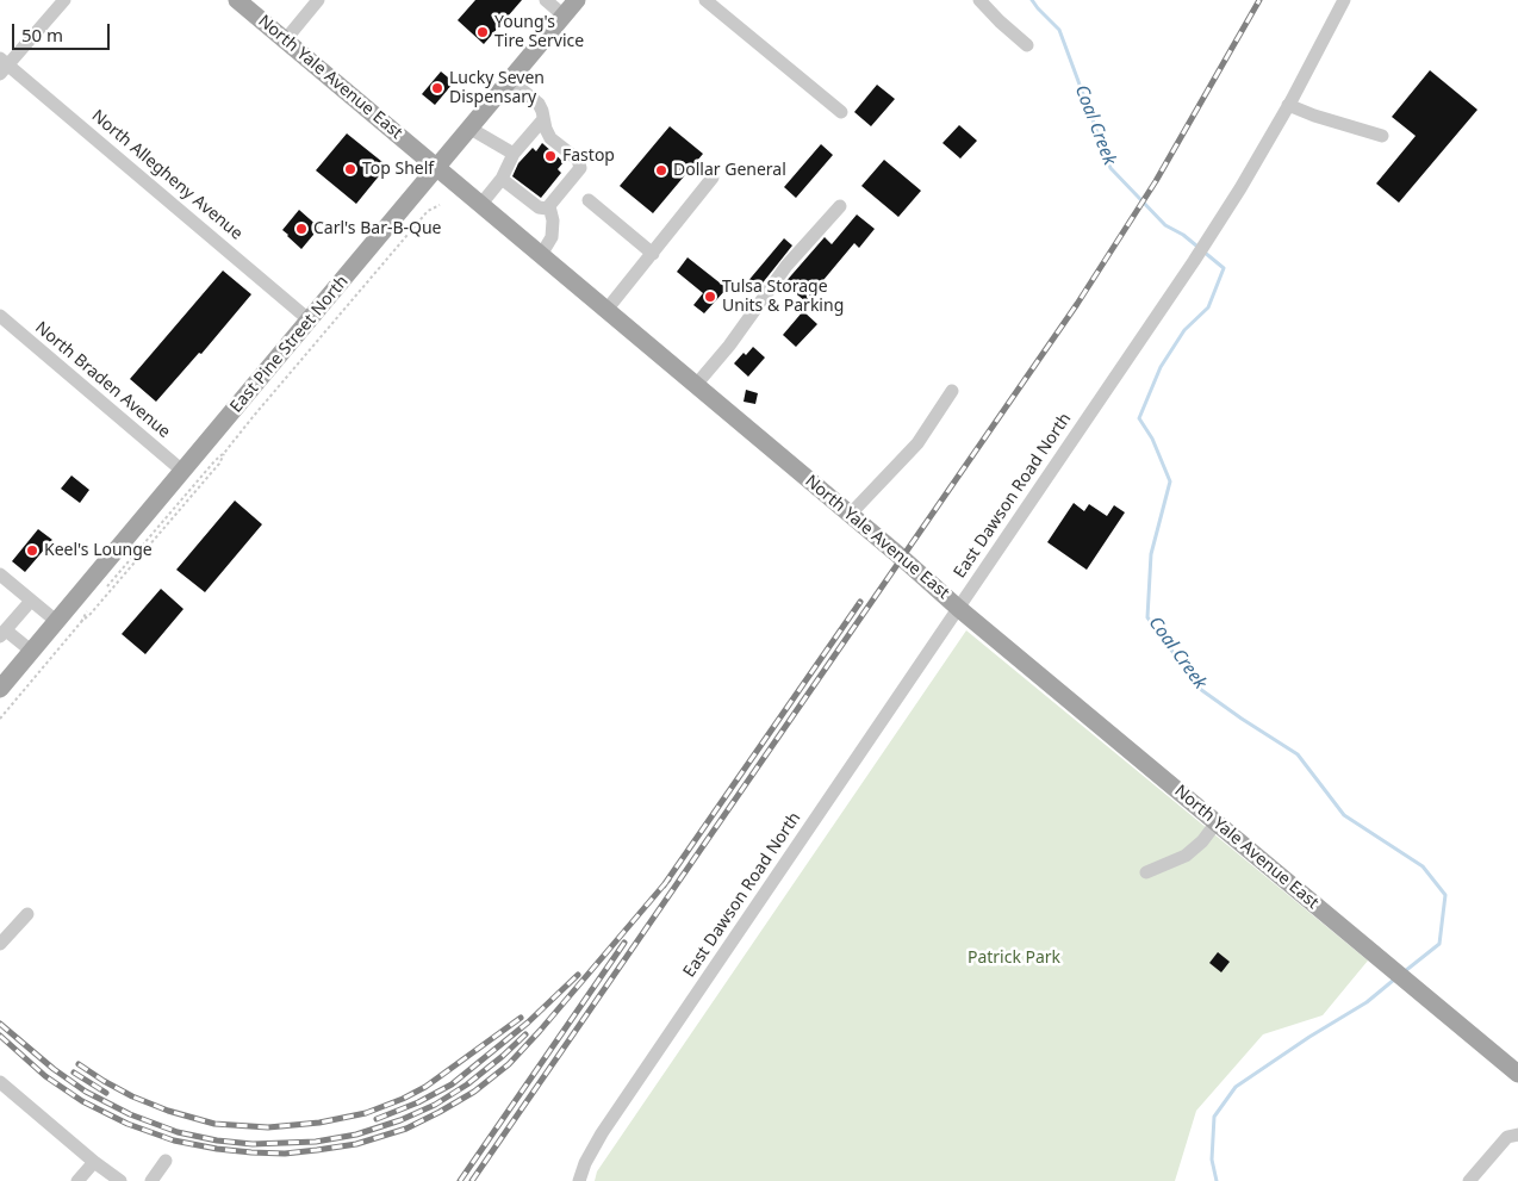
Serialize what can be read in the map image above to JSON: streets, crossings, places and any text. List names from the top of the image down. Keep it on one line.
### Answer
{"streets":{"main road":["North Yale Avenue East","East Pine Street North"],"street":["North Allegheny Avenue","North Braden Avenue","East Dawson Road North"]},"crossings":[["North Yale Avenue East","East Pine Street North"],["North Yale Avenue East","East Dawson Road North"],["North Allegheny Avenue","East Pine Street North"],["East Pine Street North","North Braden Avenue"]],"water":["Coal Creek"],"parks":["Patrick Park"],"places":["Young's Tire Service","Lucky Seven Dispensary","Fastop","Top Shelf","Dollar General","Carl's Bar-B-Que","Tulsa Storage Units & Parking","Keel's Lounge"],"scale_bar":"50 m"}
